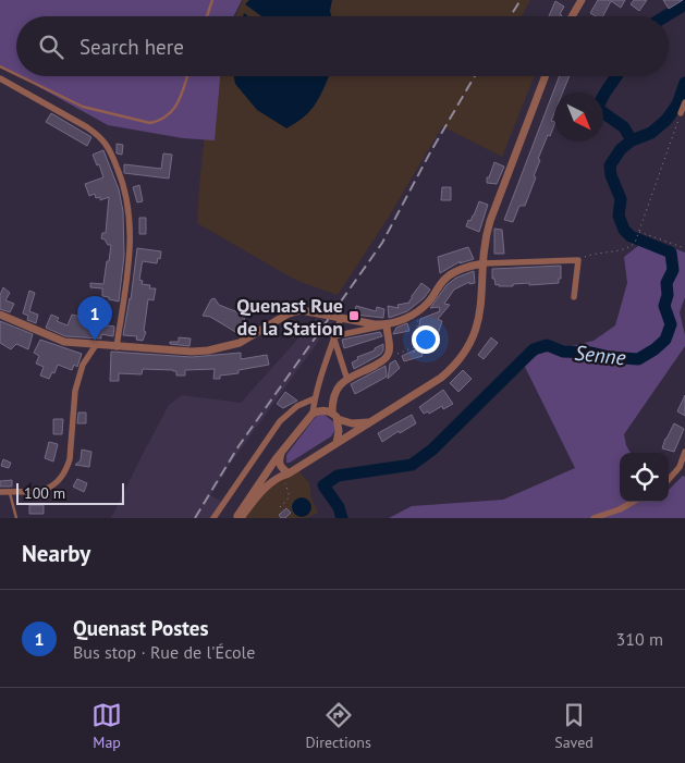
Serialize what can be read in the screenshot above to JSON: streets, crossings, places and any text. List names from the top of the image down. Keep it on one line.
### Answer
{"water":["Senne"],"places":{"transit":["Quenast Rue de la Station"]},"scale_bar":"100 m","north":"bottom right","page":{"search":"Search here","pins":"1","scale":"100 m","heading":"Nearby","list":[{"mark":"1","name":"Quenast Postes","note":"Bus stop · Rue de l'École","value":"310 m"}],"nav":["Map","Directions","Saved"]}}
